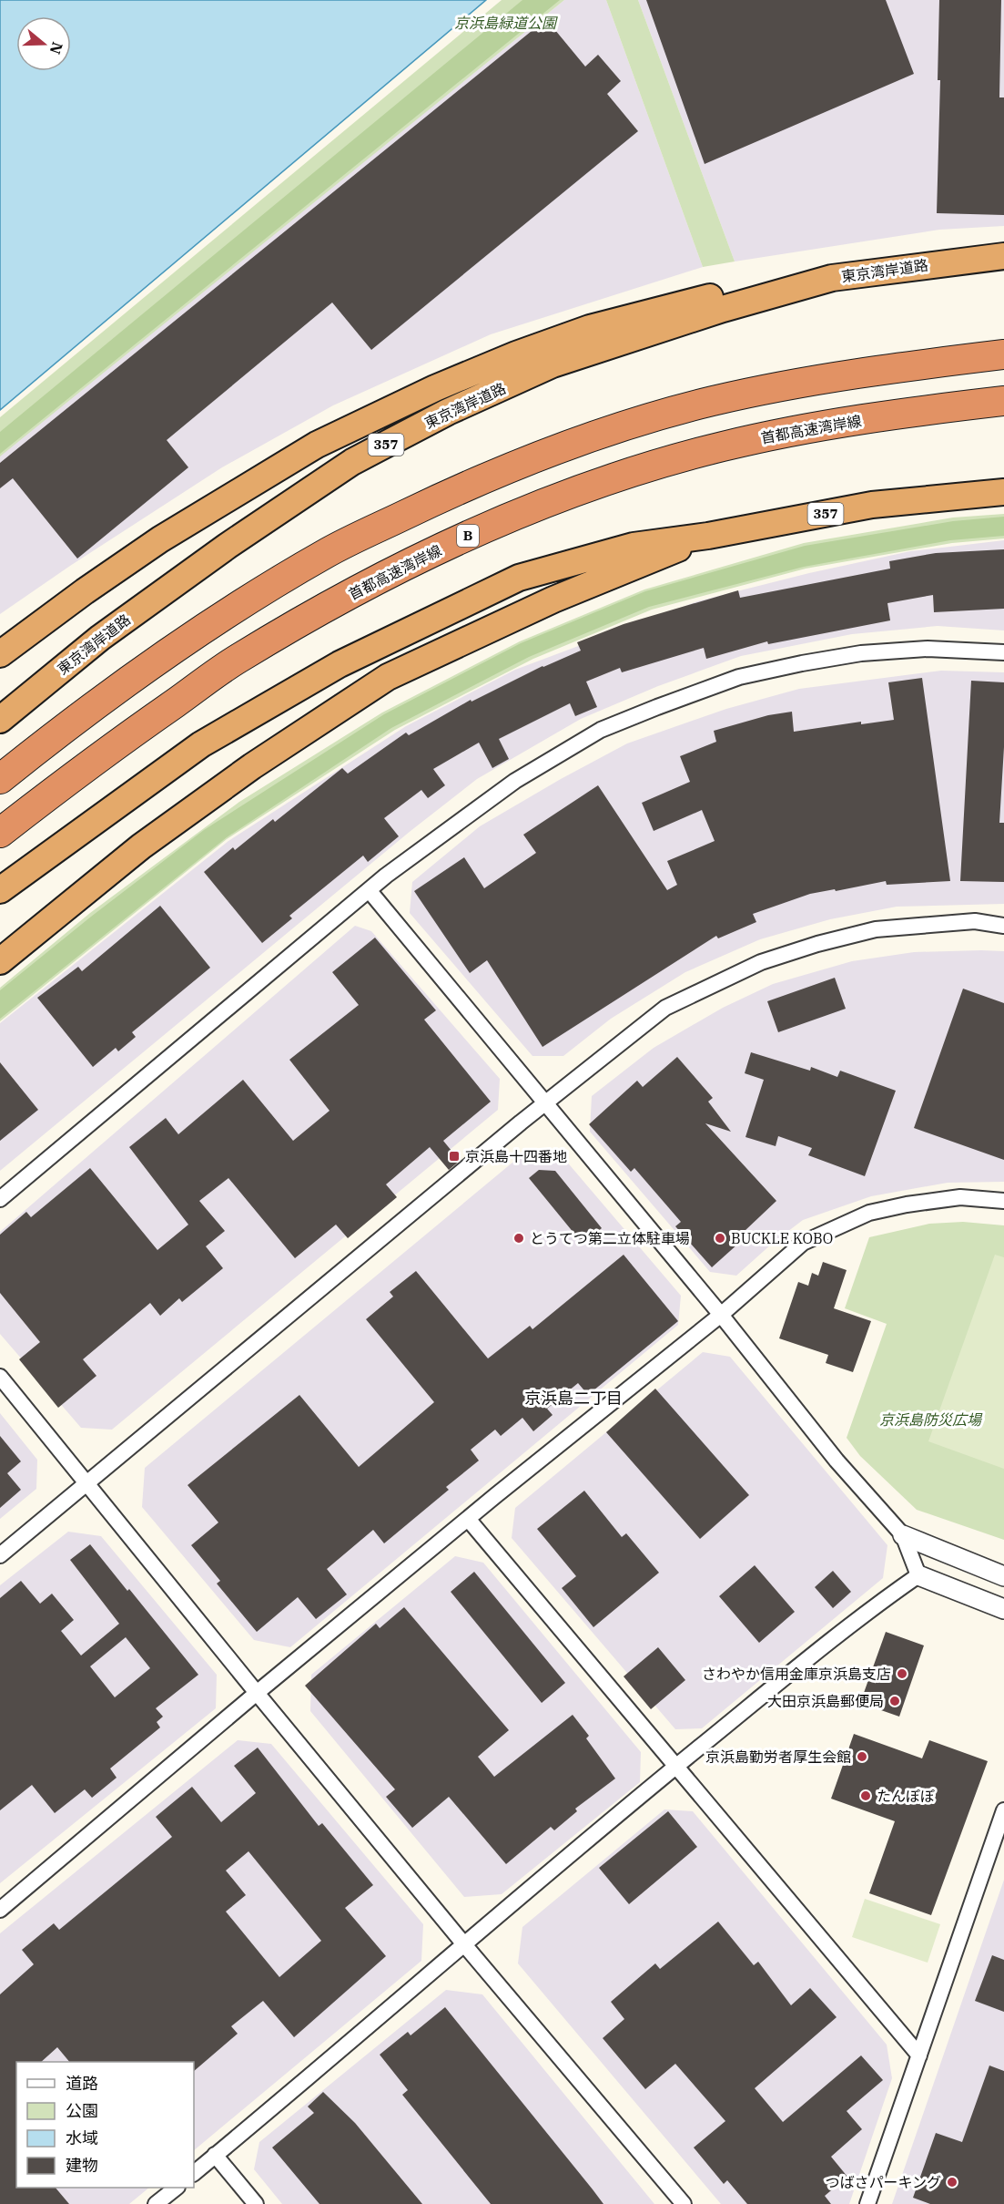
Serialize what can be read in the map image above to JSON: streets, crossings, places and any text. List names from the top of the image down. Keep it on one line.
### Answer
{"streets":{"highway":["東京湾岸道路","首都高速湾岸線","357","B"]},"districts":["京浜島二丁目"],"parks":["京浜島緑道公園","京浜島防災広場"],"places":{"transit":["京浜島十四番地"],"other":["とうてつ第二立体駐車場","BUCKLE KOBO","さわやか信用金庫京浜島支店","大田京浜島郵便局","京浜島勤労者厚生会館","たんぽぽ","つばさパーキング"]},"legend":["道路","公園","水域","建物"],"north":"right"}
